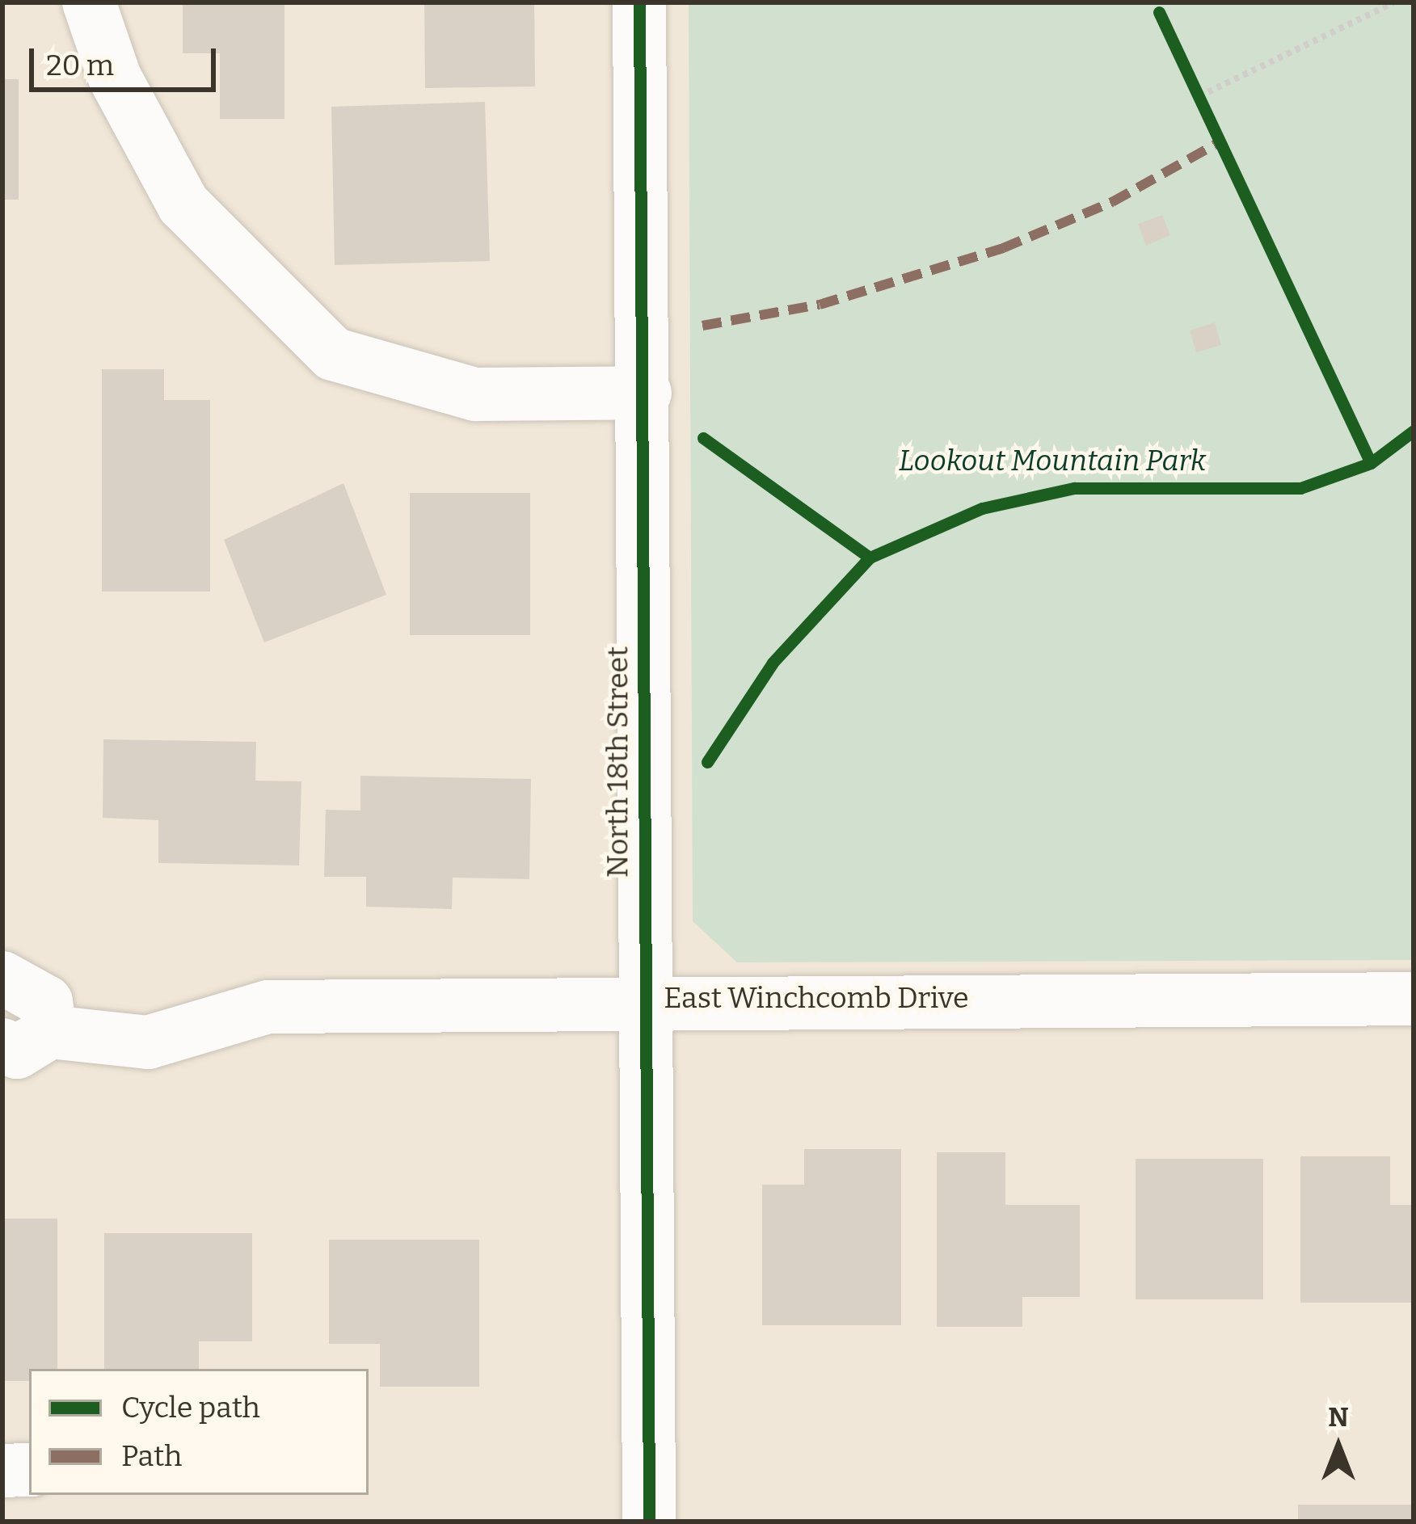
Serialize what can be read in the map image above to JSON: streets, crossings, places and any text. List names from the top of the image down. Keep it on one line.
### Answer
{"streets":{"street":["North 18th Street","East Winchcomb Drive"]},"crossings":[["North 18th Street","East Winchcomb Drive"]],"parks":["Lookout Mountain Park"],"legend":["Cycle path","Path"],"scale_bar":"20 m","north":"top"}
